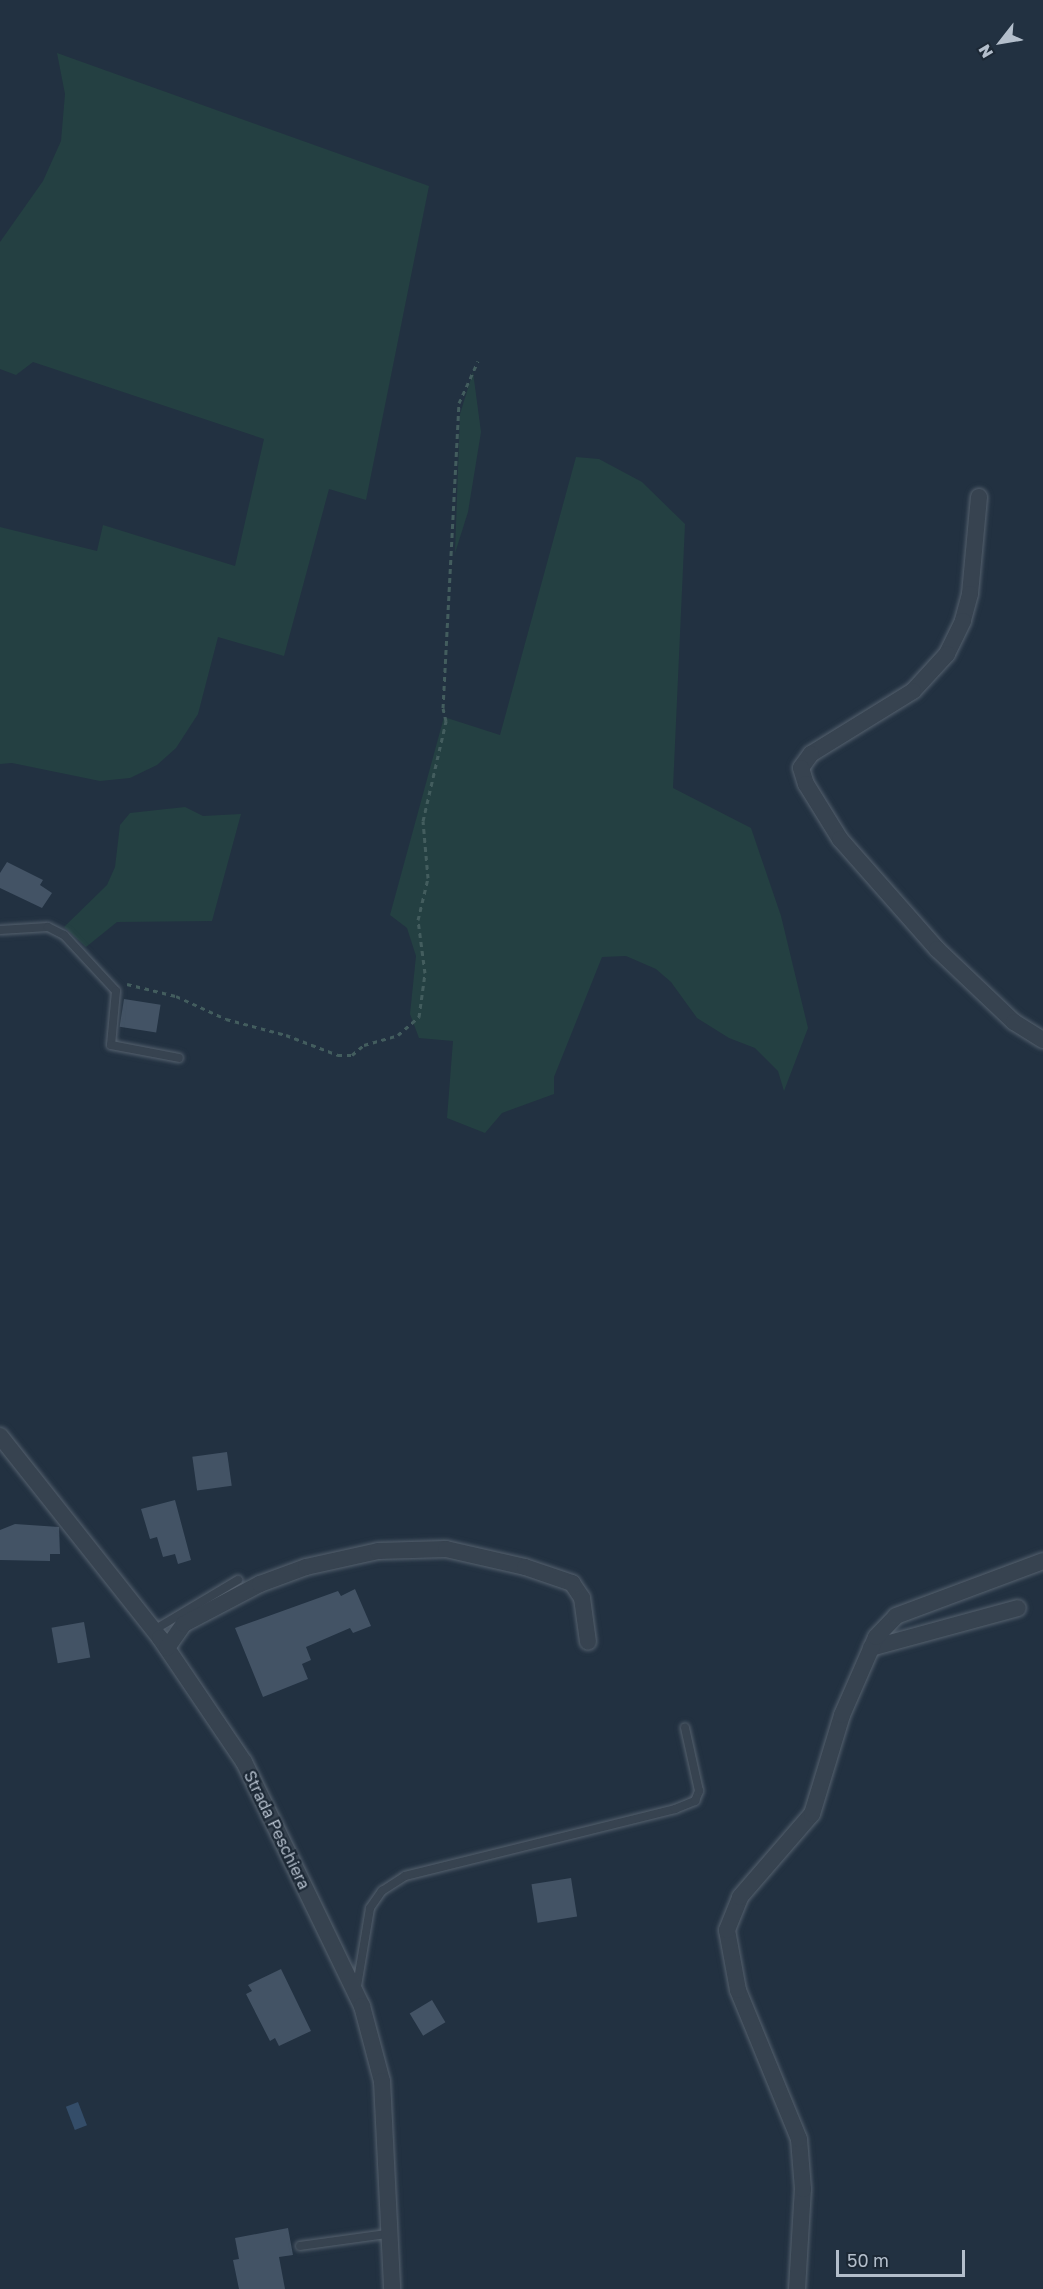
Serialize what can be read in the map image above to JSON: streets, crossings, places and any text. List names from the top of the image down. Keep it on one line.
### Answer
{"streets":{"street":["Strada Peschiera"]},"scale_bar":"50 m","north":"bottom left"}
